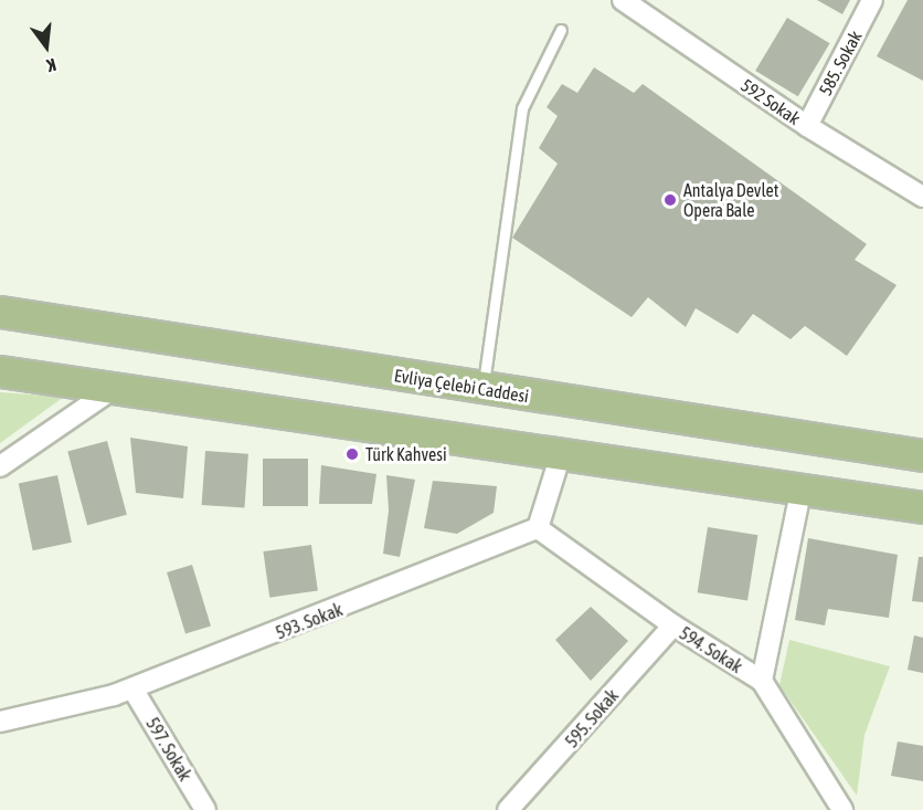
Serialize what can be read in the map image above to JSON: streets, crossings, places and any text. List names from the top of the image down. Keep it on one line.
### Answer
{"streets":{"main road":["Evliya Çelebi Caddesi"],"street":["585. Sokak","592 Sokak","593. Sokak","594. Sokak","595. Sokak","597. Sokak"]},"crossings":[["585. Sokak","592 Sokak"],["593. Sokak","594. Sokak"],["593. Sokak","597. Sokak"],["594. Sokak","595. Sokak"]],"places":["Antalya Devlet Opera Bale","Türk Kahvesi"],"north":"bottom"}
